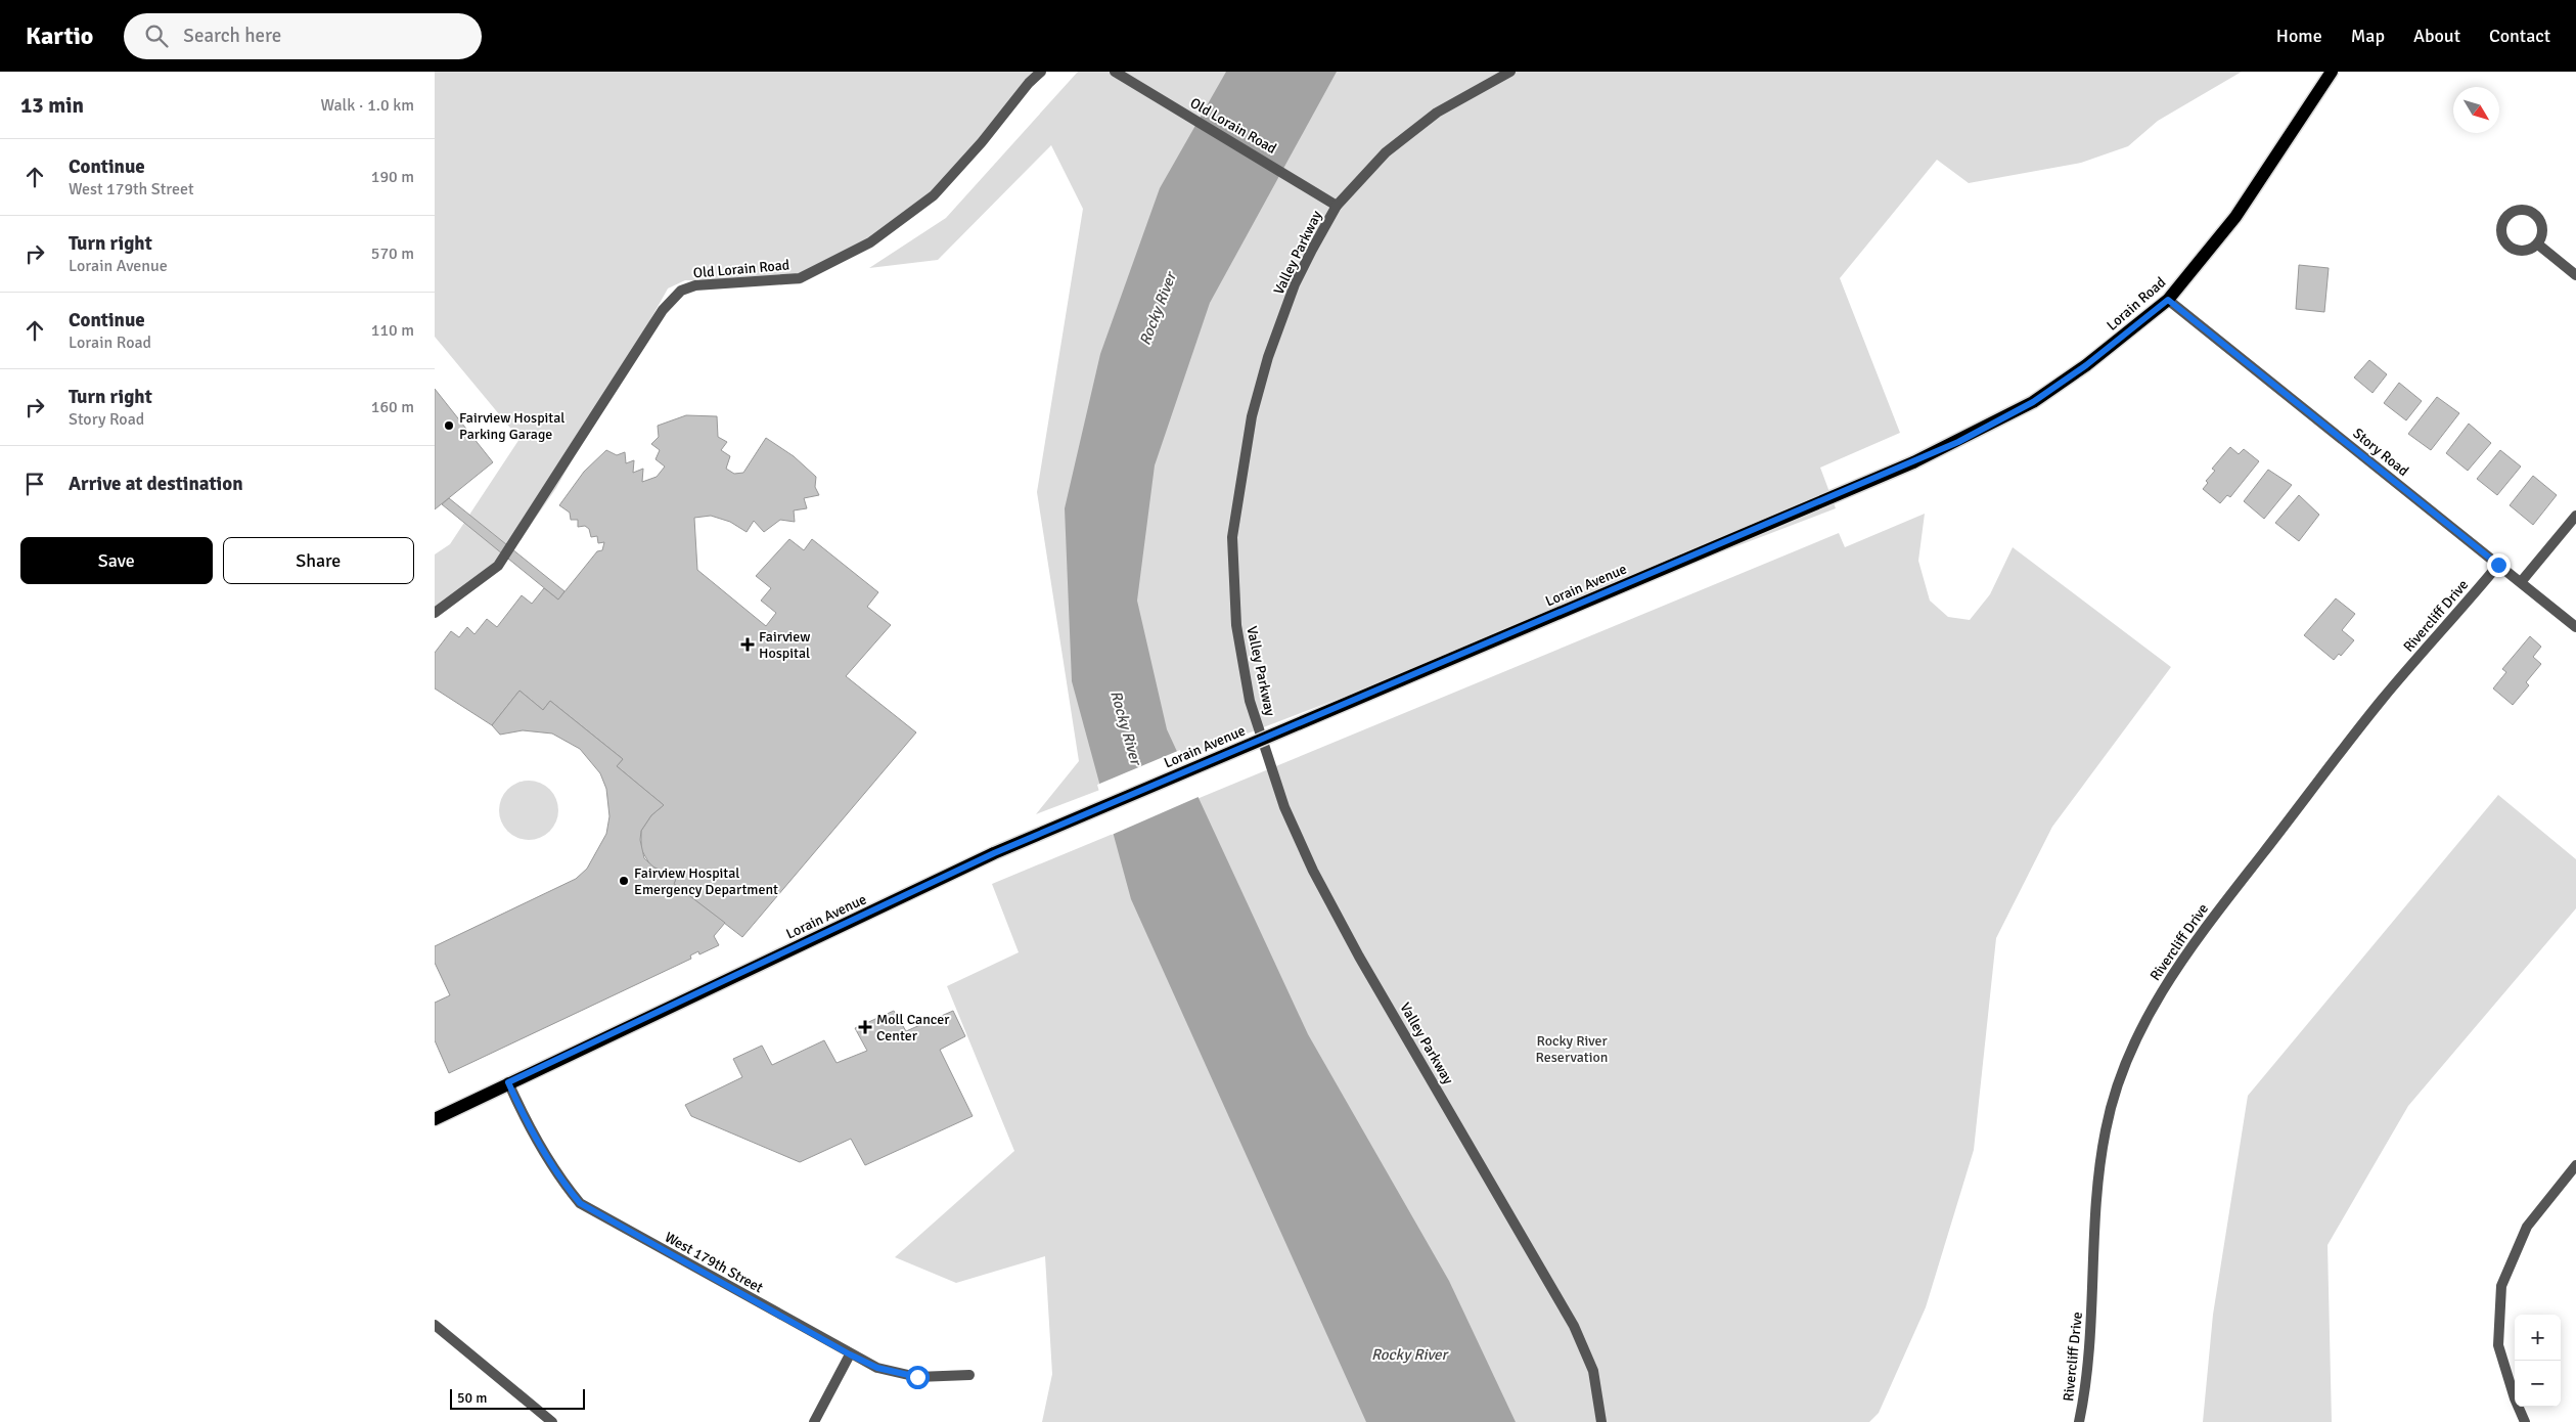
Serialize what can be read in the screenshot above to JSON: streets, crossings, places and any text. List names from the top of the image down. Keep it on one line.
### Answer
{"streets":{"main road":["Lorain Road","Lorain Avenue"],"street":["Old Lorain Road","Valley Parkway","Story Road","Rivercliff Drive","West 179th Street"]},"crossings":[["Old Lorain Road","Valley Parkway"],["Lorain Road","Story Road"],["Lorain Road","Lorain Avenue"],["Story Road","Rivercliff Drive"],["Lorain Avenue","West 179th Street"]],"water":["Rocky River"],"parks":["Rocky River Reservation"],"places":{"other":["Fairview Hospital Parking Garage","Fairview Hospital Emergency Department"],"health":["Fairview Hospital","Moll Cancer Center"]},"scale_bar":"50 m","north":"bottom right","page":{"header":"Kartio","search":"Search here","nav":["Home","Map","About","Contact"],"heading":["13 min","Walk · 1.0 km"],"list":[["Continue","West 179th Street","190 m"],["Turn right","Lorain Avenue","570 m"],["Continue","Lorain Road","110 m"],["Turn right","Story Road","160 m"],"Arrive at destination"],"buttons":["Save","Share"],"map_buttons":["+","−"],"scale":"50 m"}}
